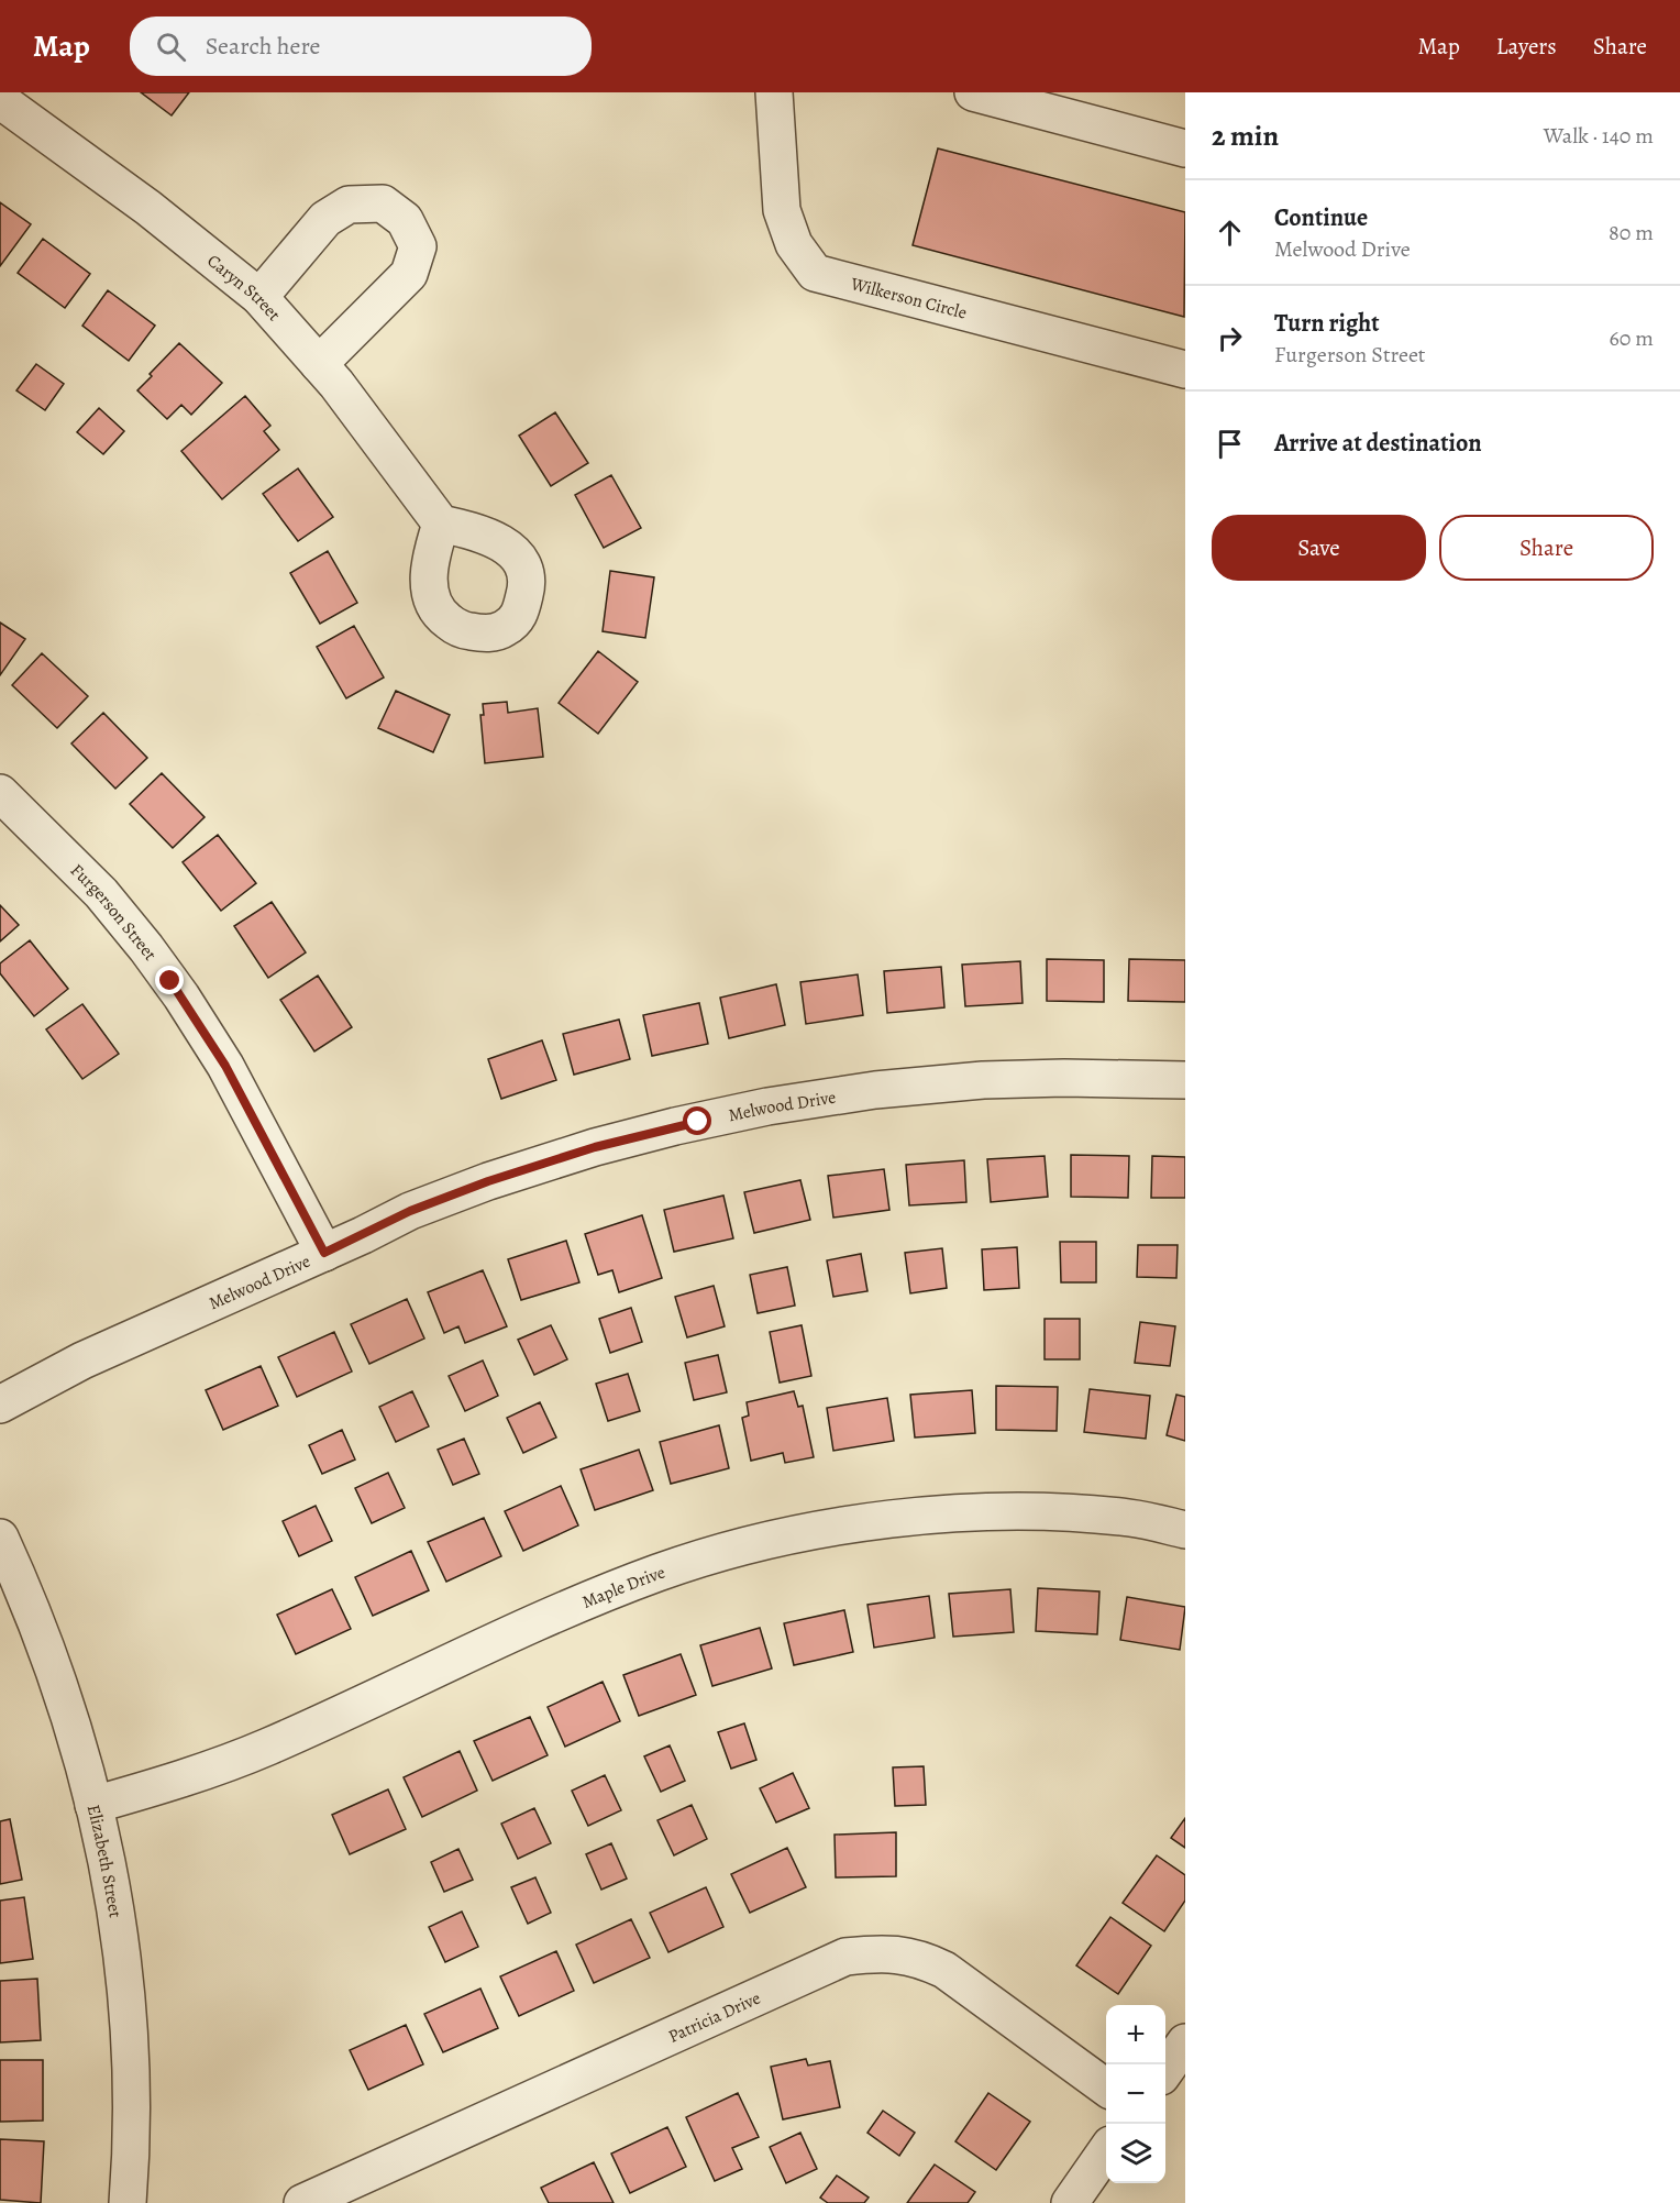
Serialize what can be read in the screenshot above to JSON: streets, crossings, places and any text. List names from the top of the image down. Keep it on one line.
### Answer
{"streets":{"street":["Caryn Street","Wilkerson Circle","Furgerson Street","Melwood Drive","Maple Drive","Elizabeth Street","Patricia Drive"]},"crossings":[["Furgerson Street","Melwood Drive"],["Maple Drive","Elizabeth Street"]],"page":{"header":"Map","search":"Search here","nav":["Map","Layers","Share"],"heading":["2 min","Walk · 140 m"],"list":[["Continue","Melwood Drive","80 m"],["Turn right","Furgerson Street","60 m"],"Arrive at destination"],"buttons":["Save","Share"],"map_buttons":["+","−"]}}
